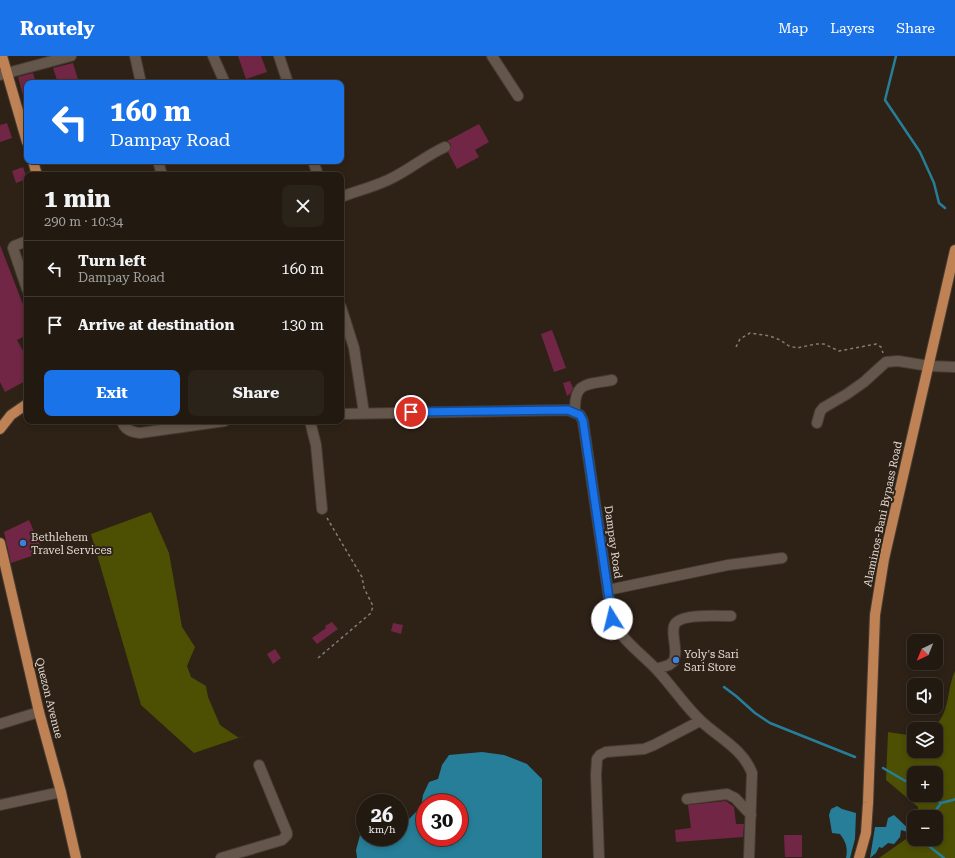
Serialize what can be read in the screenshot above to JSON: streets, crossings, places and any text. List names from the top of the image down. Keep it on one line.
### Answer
{"streets":{"main road":["Alaminos-Bani Bypass Road","Quezon Avenue"],"street":["Dampay Road"]},"places":["Bethlehem Travel Services","Yoly's Sari Sari Store"],"north":"bottom left","page":{"header":"Routely","nav":["Map","Layers","Share"],"turn":["160 m","Dampay Road"],"heading":["1 min","290 m · 10:34"],"list":[{"name":"Turn left","note":"Dampay Road","value":"160 m"},{"name":"Arrive at destination","value":"130 m"}],"buttons":["Exit","Share"],"map_buttons":["+","−"],"speed":"26 km/h","limit":"30"}}
